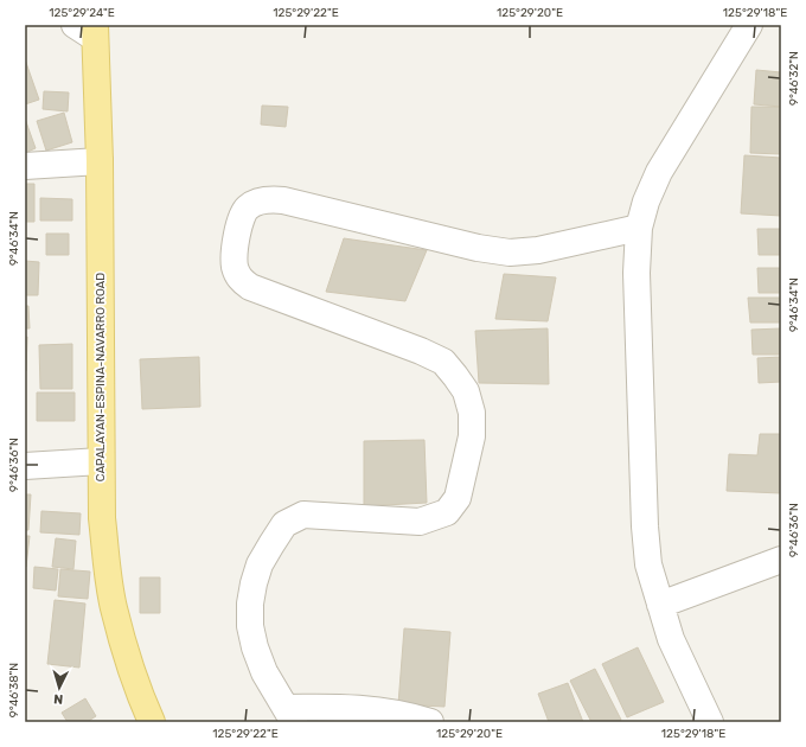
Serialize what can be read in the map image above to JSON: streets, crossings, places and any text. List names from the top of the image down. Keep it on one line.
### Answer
{"streets":{"main road":["CAPALAYAN-ESPINA-NAVARRO ROAD"]},"north":"bottom","coordinates":["125°29'24\"E","125°29'22\"E","125°29'20\"E","125°29'18\"E","9°46'32\"N","9°46'34\"N","9°46'36\"N","9°46'38\"N"]}
